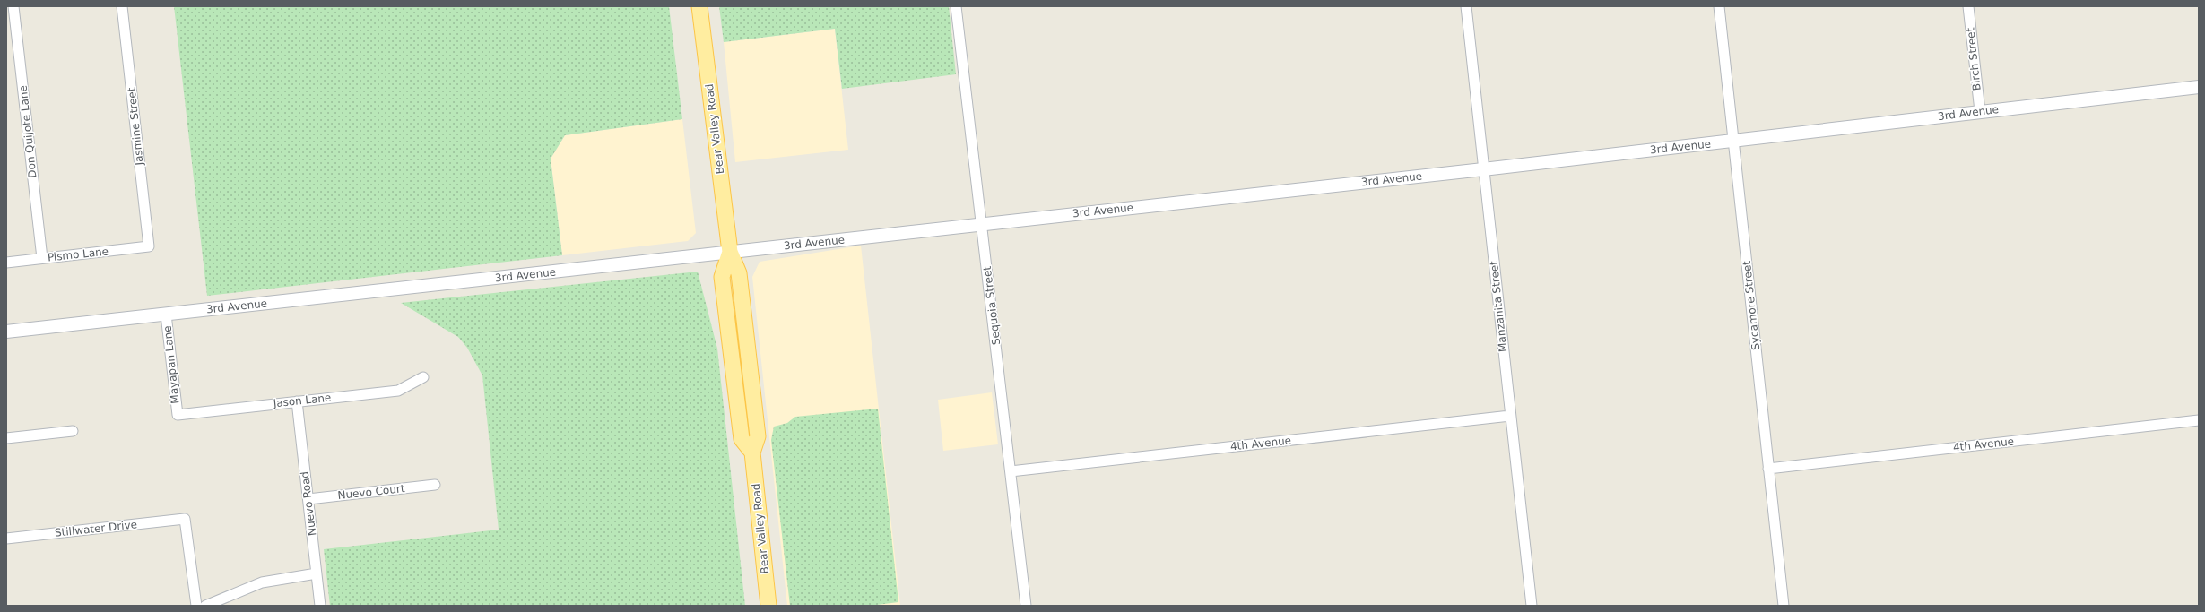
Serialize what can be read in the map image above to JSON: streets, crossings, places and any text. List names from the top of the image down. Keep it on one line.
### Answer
{"streets":{"main road":["Bear Valley Road"],"street":["Birch Street","3rd Avenue","Jasmine Street","Don Quijote Lane","Pismo Lane","Sequoia Street","Sycamore Street","Manzanita Street","Mayapan Lane","Jason Lane","4th Avenue","Nuevo Court","Nuevo Road","Stillwater Drive"]},"crossings":[["Birch Street","3rd Avenue"],["3rd Avenue","Bear Valley Road"],["3rd Avenue","Sequoia Street"],["3rd Avenue","Sycamore Street"],["3rd Avenue","Manzanita Street"],["3rd Avenue","Mayapan Lane"],["Jasmine Street","Pismo Lane"],["Don Quijote Lane","Pismo Lane"],["Sequoia Street","4th Avenue"],["Sycamore Street","4th Avenue"],["Manzanita Street","4th Avenue"],["Mayapan Lane","Jason Lane"],["Jason Lane","Nuevo Road"],["Nuevo Court","Nuevo Road"]]}
